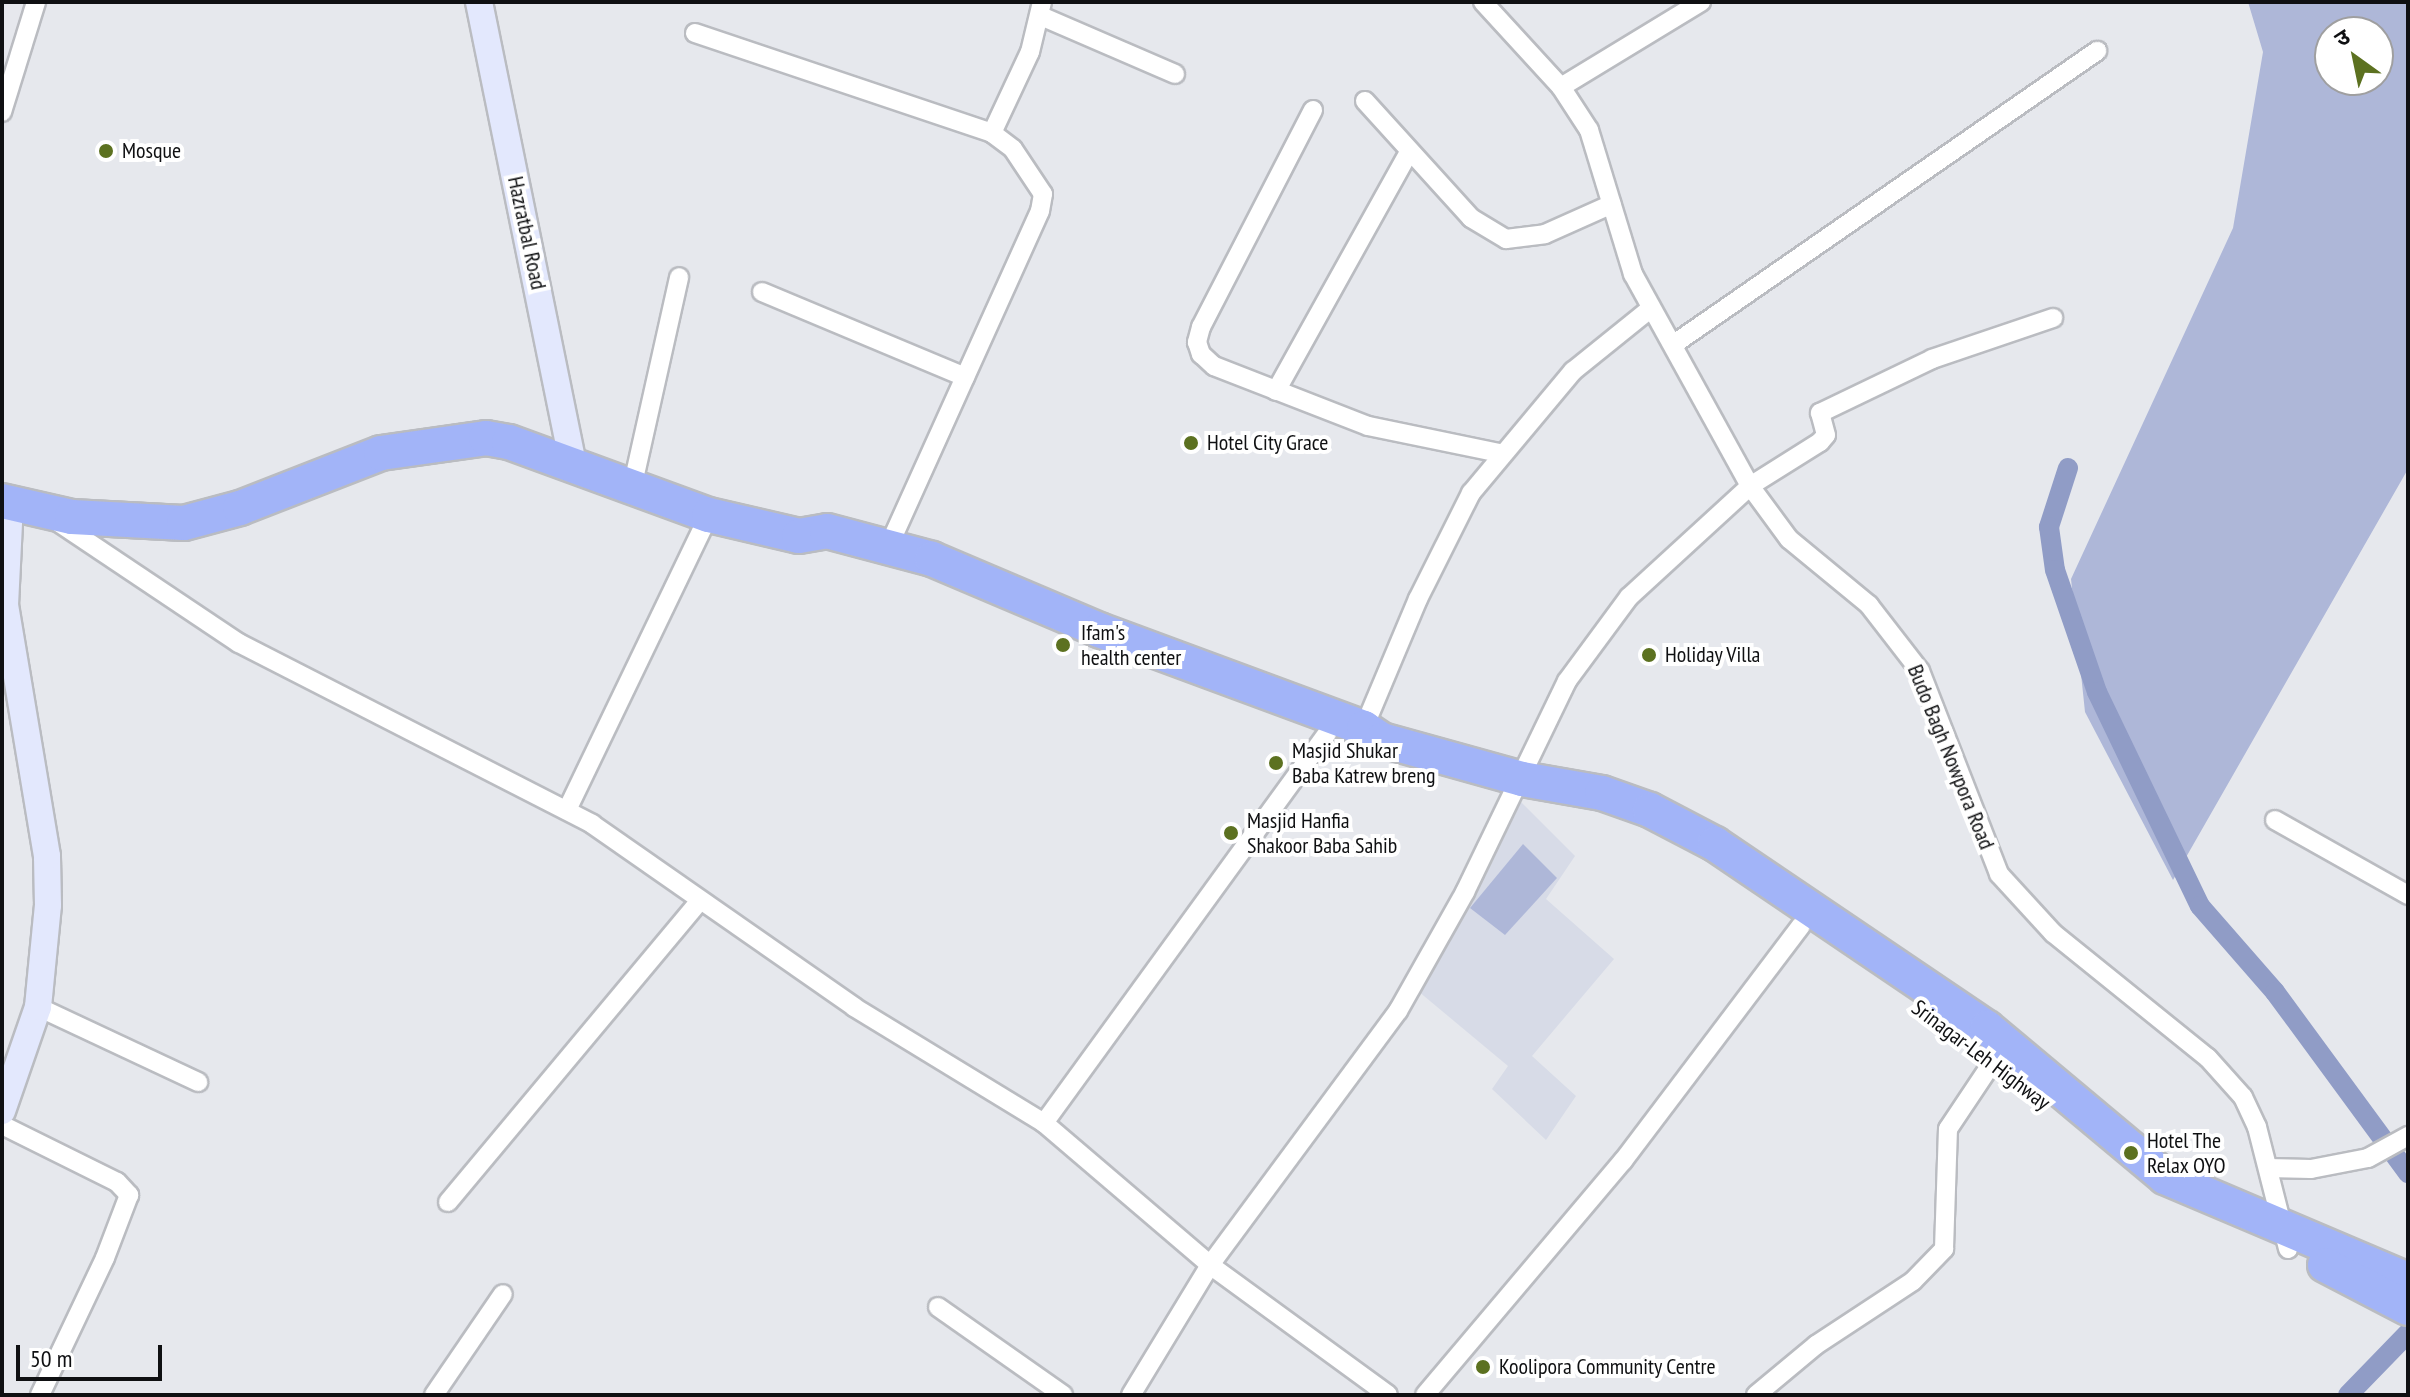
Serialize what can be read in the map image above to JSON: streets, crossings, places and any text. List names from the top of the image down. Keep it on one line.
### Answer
{"streets":{"highway":["Srinagar-Leh Highway"],"street":["Hazratbal Road","Budo Bagh Nowpora Road"]},"crossings":[["Budo Bagh Nowpora Road","Srinagar-Leh Highway"]],"places":["Mosque","Hotel City Grace","Ifam's health center","Holiday Villa","Masjid Shukar Baba Katrew breng","Masjid Hanfia Shakoor Baba Sahib","Hotel The Relax OYO","Koolipora Community Centre"],"scale_bar":"50 m","north":"top left"}
